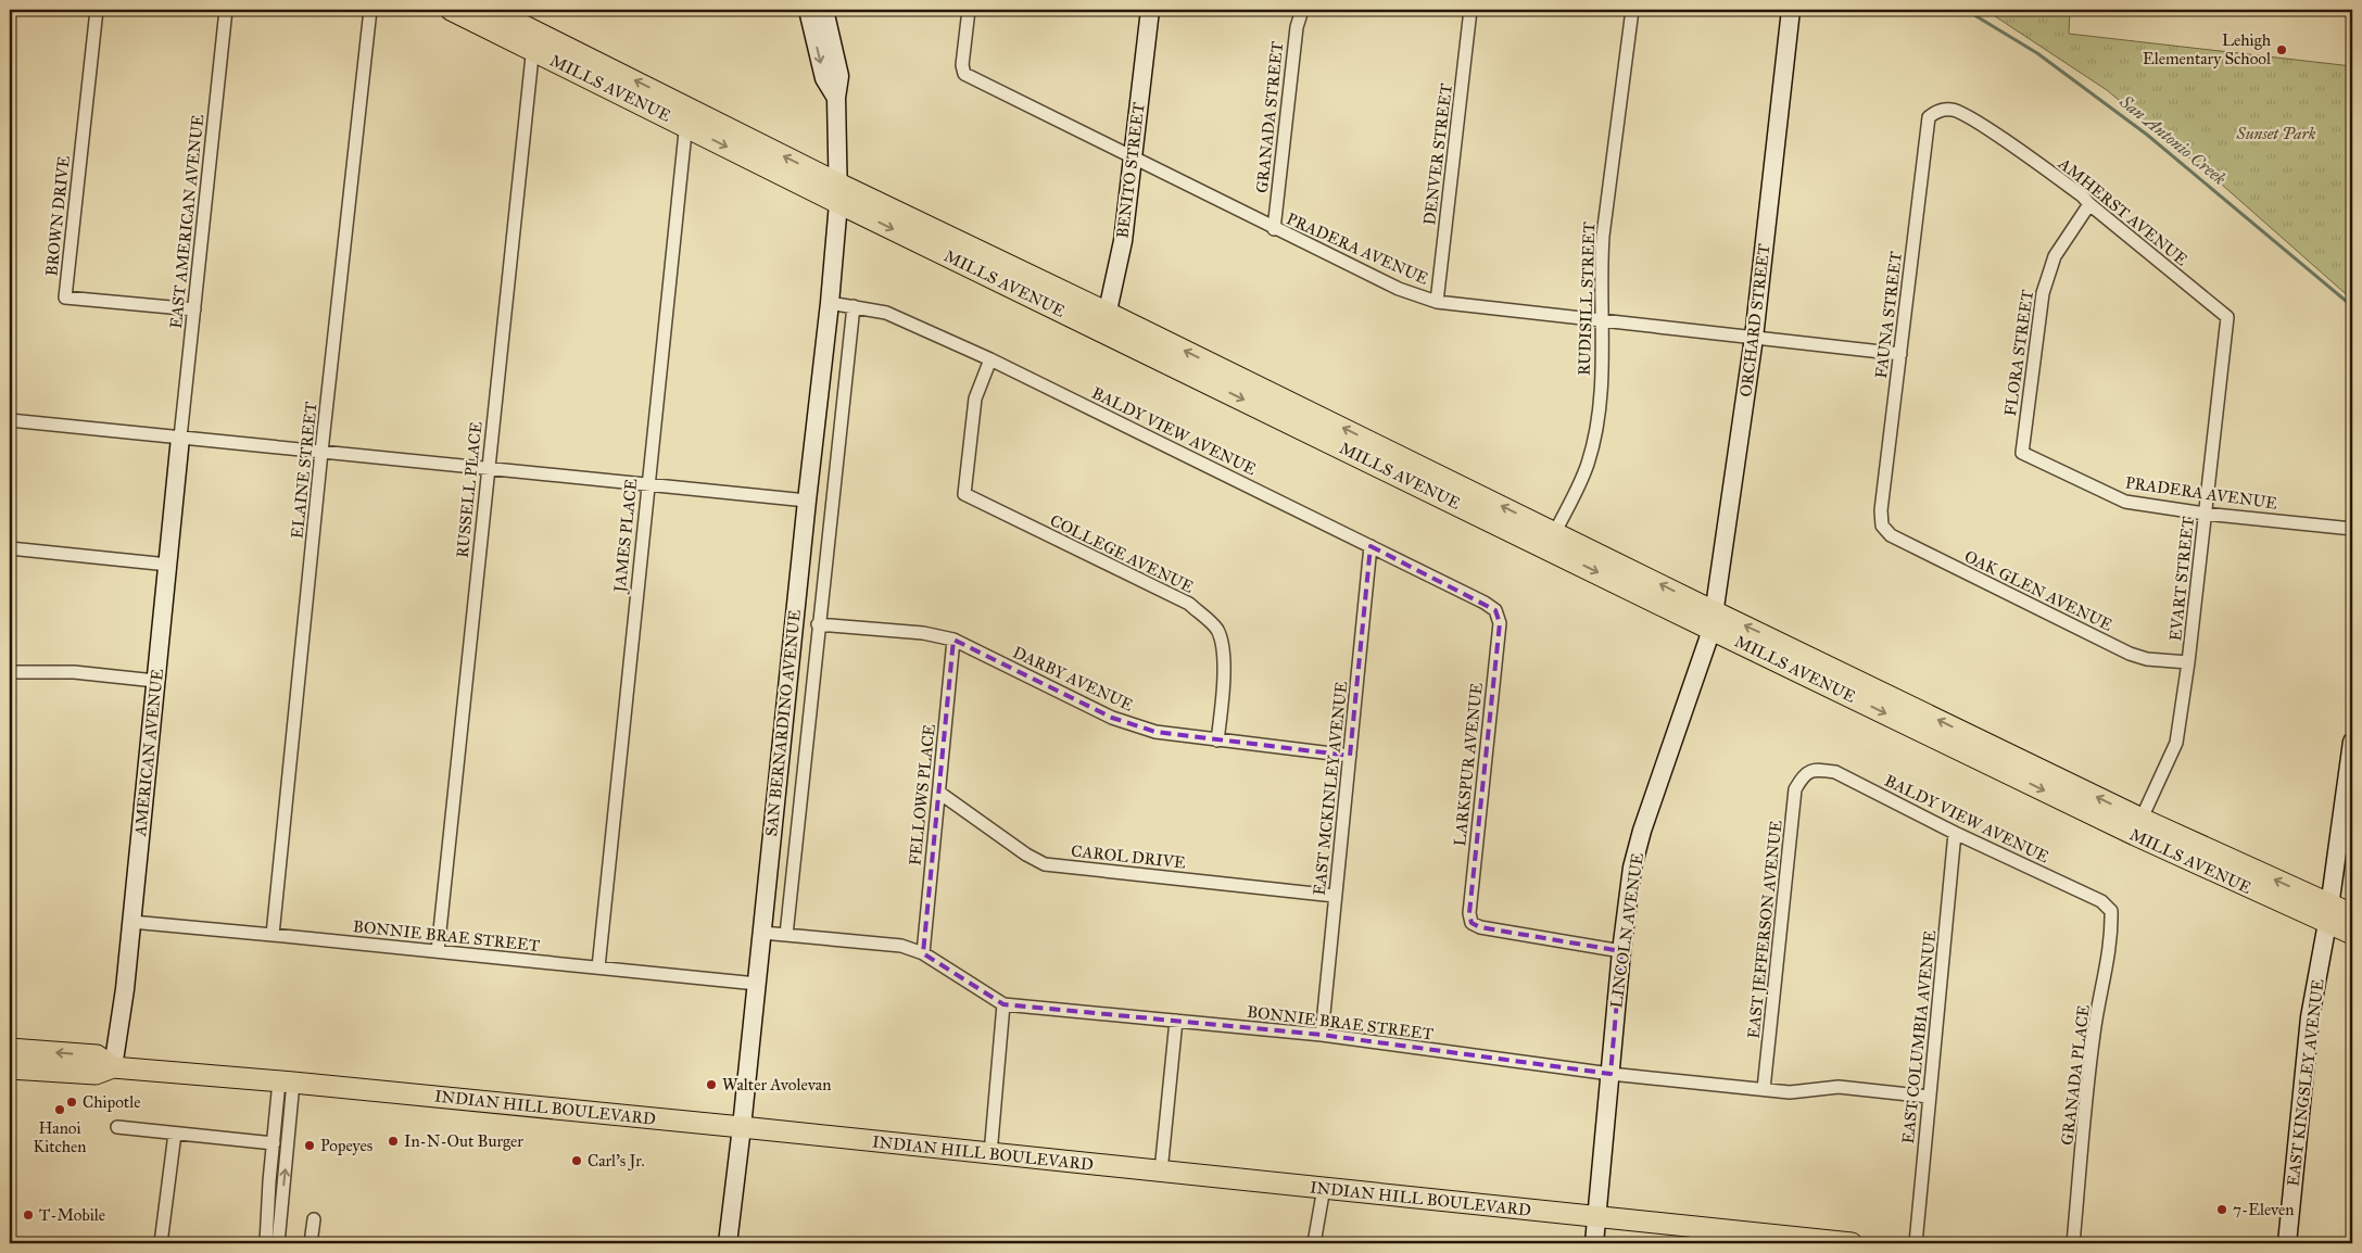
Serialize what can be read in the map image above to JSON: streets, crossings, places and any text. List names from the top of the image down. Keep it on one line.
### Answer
{"streets":{"main road":["MILLS AVENUE","INDIAN HILL BOULEVARD"],"street":["GRANADA STREET","DENVER STREET","BENITO STREET","AMHERST AVENUE","BROWN DRIVE","EAST AMERICAN AVENUE","PRADERA AVENUE","RUDISILL STREET","FAUNA STREET","ORCHARD STREET","FLORA STREET","BALDY VIEW AVENUE","ELAINE STREET","RUSSELL PLACE","JAMES PLACE","COLLEGE AVENUE","EVART STREET","OAK GLEN AVENUE","DARBY AVENUE","SAN BERNARDINO AVENUE","AMERICAN AVENUE","LARKSPUR AVENUE","EAST MCKINLEY AVENUE","FELLOWS PLACE","CAROL DRIVE","EAST JEFFERSON AVENUE","LINCOLN AVENUE","BONNIE BRAE STREET","EAST COLUMBIA AVENUE","GRANADA PLACE","EAST KINGSLEY AVENUE"]},"crossings":[["MILLS AVENUE","BENITO STREET"],["MILLS AVENUE","RUDISILL STREET"],["MILLS AVENUE","ORCHARD STREET"],["MILLS AVENUE","RUSSELL PLACE"],["MILLS AVENUE","JAMES PLACE"],["MILLS AVENUE","EVART STREET"],["MILLS AVENUE","SAN BERNARDINO AVENUE"],["MILLS AVENUE","LINCOLN AVENUE"],["MILLS AVENUE","EAST KINGSLEY AVENUE"],["GRANADA STREET","PRADERA AVENUE"],["DENVER STREET","PRADERA AVENUE"],["BENITO STREET","PRADERA AVENUE"],["AMHERST AVENUE","FAUNA STREET"],["AMHERST AVENUE","FLORA STREET"],["AMHERST AVENUE","EVART STREET"],["BROWN DRIVE","EAST AMERICAN AVENUE"],["EAST AMERICAN AVENUE","AMERICAN AVENUE"],["PRADERA AVENUE","RUDISILL STREET"],["PRADERA AVENUE","FAUNA STREET"],["PRADERA AVENUE","ORCHARD STREET"],["PRADERA AVENUE","FLORA STREET"],["PRADERA AVENUE","EVART STREET"],["FAUNA STREET","OAK GLEN AVENUE"],["ORCHARD STREET","LINCOLN AVENUE"],["BALDY VIEW AVENUE","COLLEGE AVENUE"],["BALDY VIEW AVENUE","SAN BERNARDINO AVENUE"],["BALDY VIEW AVENUE","LARKSPUR AVENUE"],["BALDY VIEW AVENUE","EAST MCKINLEY AVENUE"],["BALDY VIEW AVENUE","EAST JEFFERSON AVENUE"],["BALDY VIEW AVENUE","EAST COLUMBIA AVENUE"],["BALDY VIEW AVENUE","GRANADA PLACE"],["ELAINE STREET","BONNIE BRAE STREET"],["RUSSELL PLACE","BONNIE BRAE STREET"],["JAMES PLACE","BONNIE BRAE STREET"],["COLLEGE AVENUE","DARBY AVENUE"],["EVART STREET","OAK GLEN AVENUE"],["DARBY AVENUE","EAST MCKINLEY AVENUE"],["DARBY AVENUE","FELLOWS PLACE"],["SAN BERNARDINO AVENUE","BONNIE BRAE STREET"],["SAN BERNARDINO AVENUE","INDIAN HILL BOULEVARD"],["AMERICAN AVENUE","BONNIE BRAE STREET"],["AMERICAN AVENUE","INDIAN HILL BOULEVARD"],["LARKSPUR AVENUE","LINCOLN AVENUE"],["EAST MCKINLEY AVENUE","CAROL DRIVE"],["EAST MCKINLEY AVENUE","BONNIE BRAE STREET"],["FELLOWS PLACE","CAROL DRIVE"],["FELLOWS PLACE","BONNIE BRAE STREET"],["EAST JEFFERSON AVENUE","BONNIE BRAE STREET"],["LINCOLN AVENUE","BONNIE BRAE STREET"],["LINCOLN AVENUE","INDIAN HILL BOULEVARD"],["BONNIE BRAE STREET","EAST COLUMBIA AVENUE"]],"water":["San Antonio Creek"],"parks":["Sunset Park"],"places":["Lehigh Elementary School","Walter Avolevan","Chipotle","Hanoi Kitchen","In-N-Out Burger","Popeyes","Carl's Jr.","7-Eleven","T-Mobile"]}
